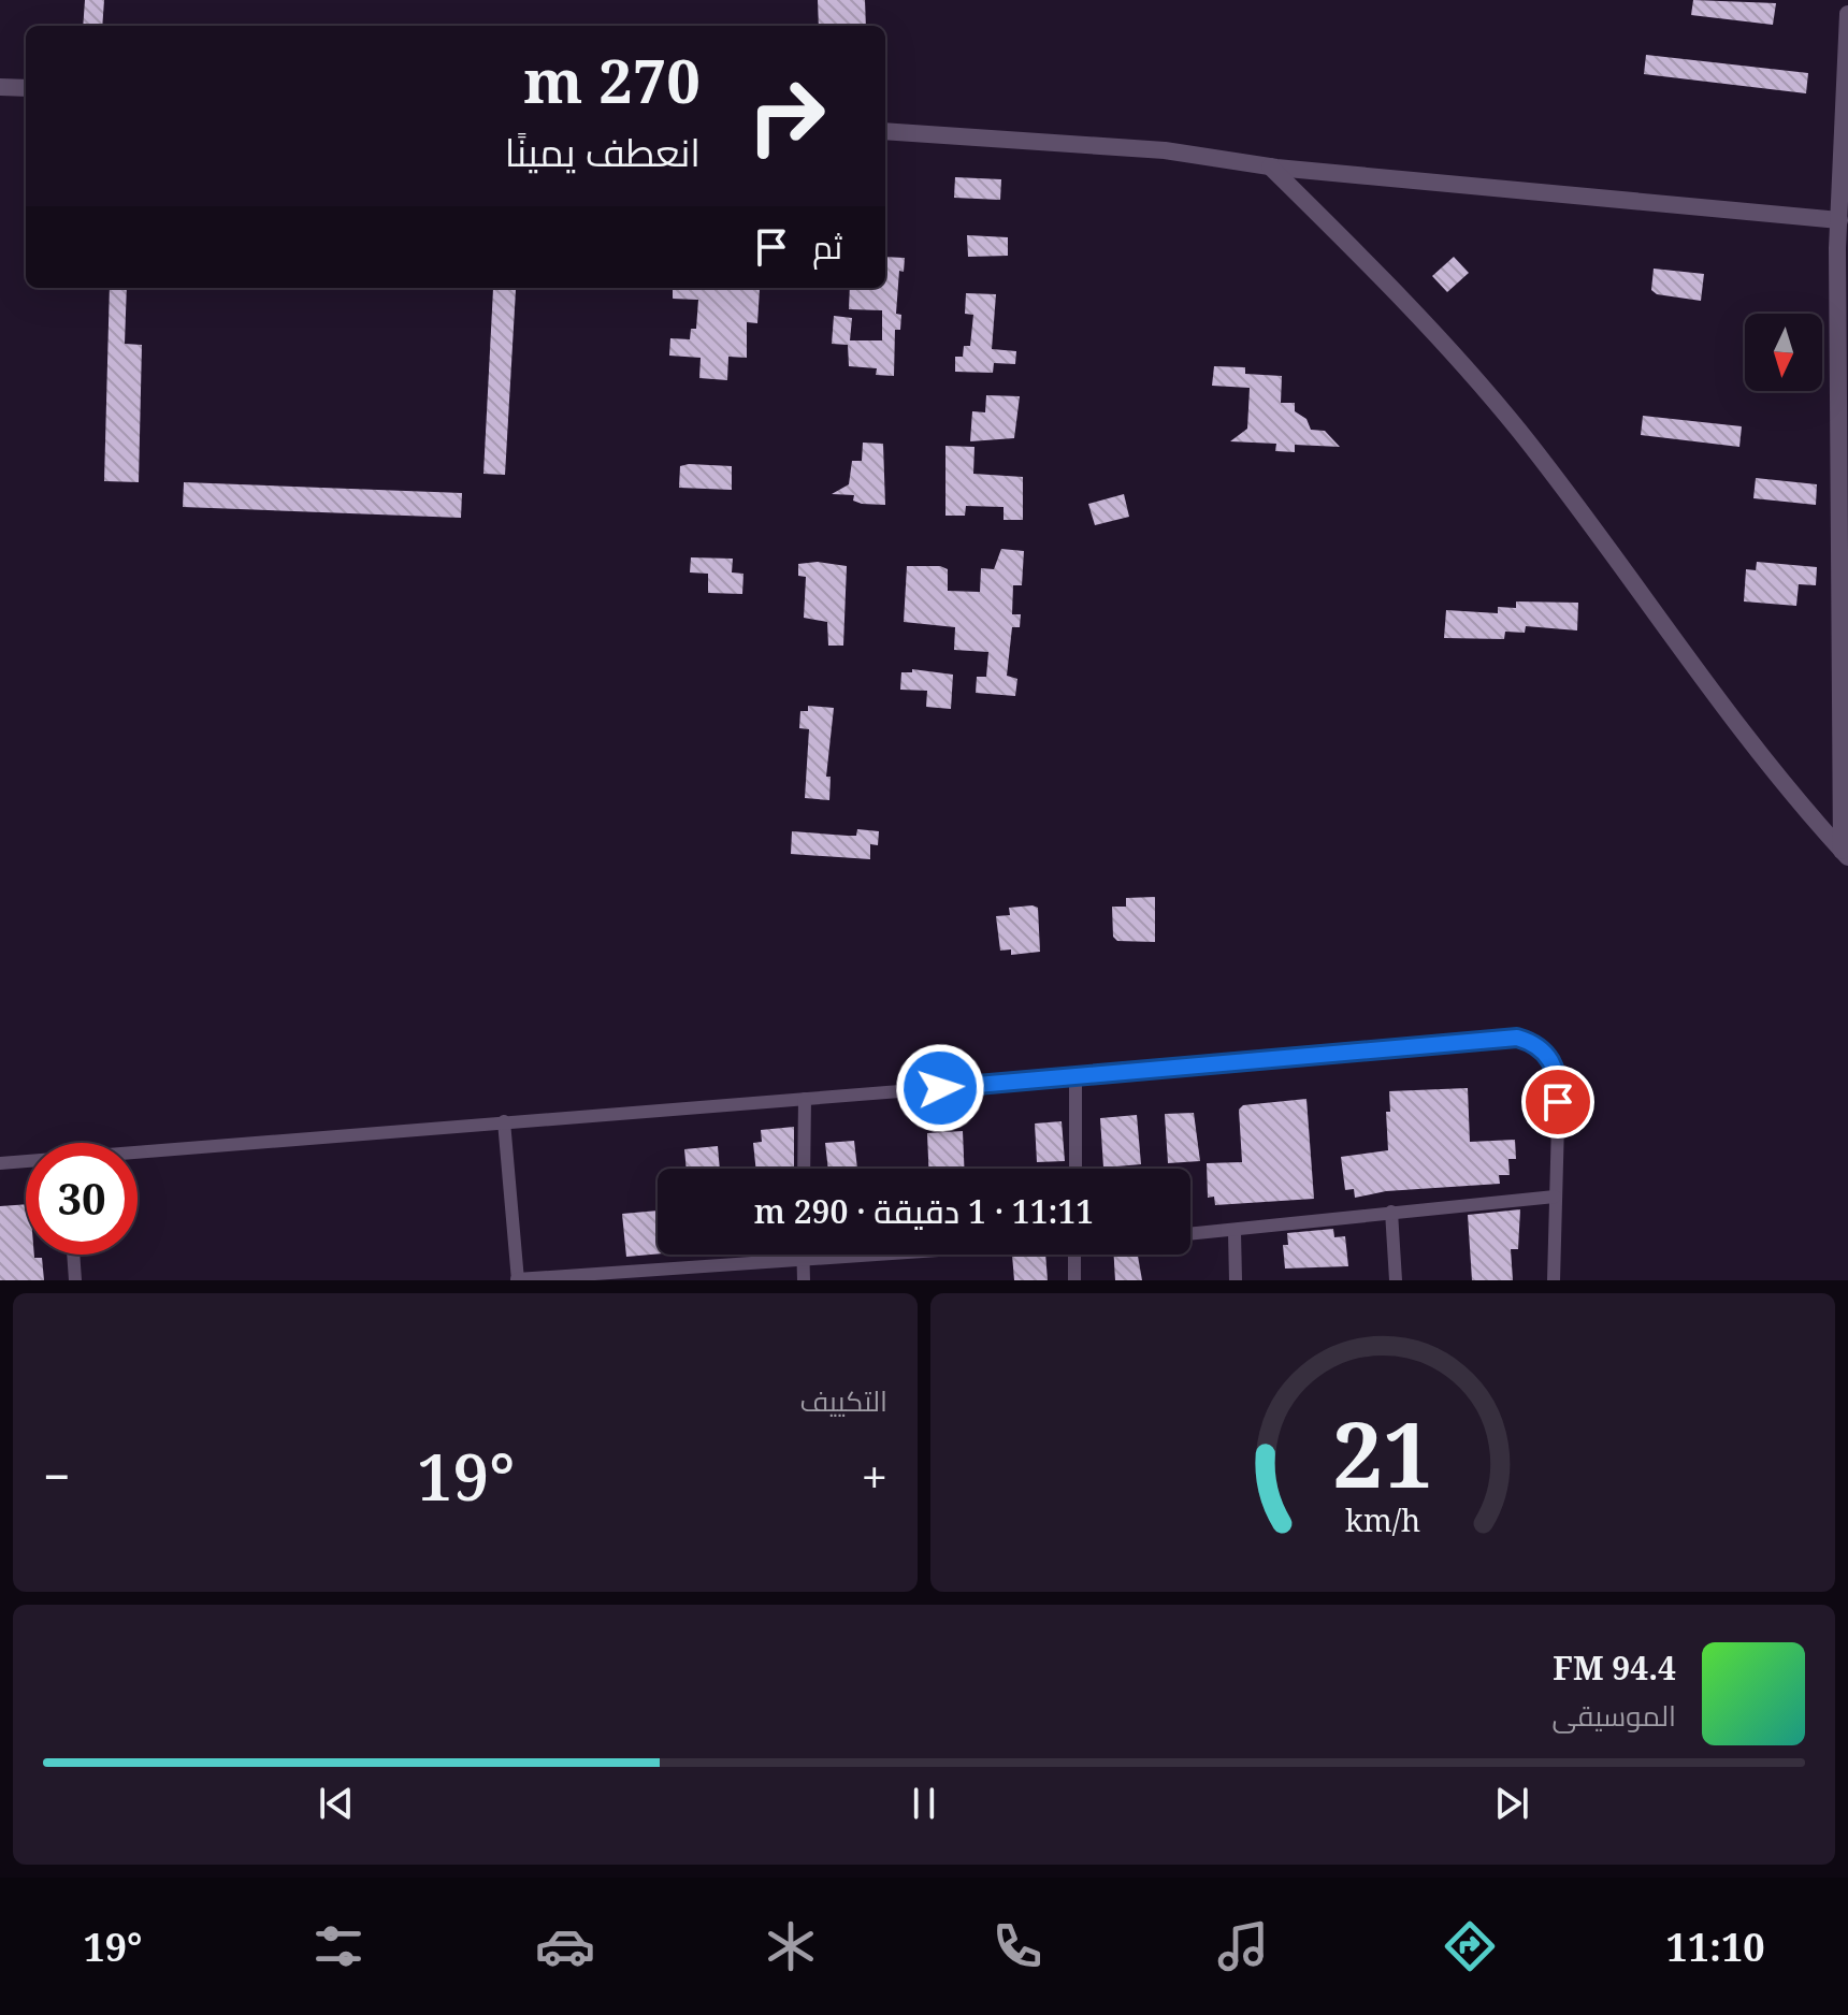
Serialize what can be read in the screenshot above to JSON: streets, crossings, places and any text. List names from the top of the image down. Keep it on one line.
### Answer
{"north":"bottom","page":{"turn":["270 m","انعطف يمينًا"],"then":"ثم","limit":"30","trip":"11:11 · 1 دقيقة · 290 m","tile":"التكييف","heat":["−","19°","+"],"song":["94.4 FM","الموسيقى"],"tabs":["11:10","19°"],"gauge":["21","km/h"]}}
